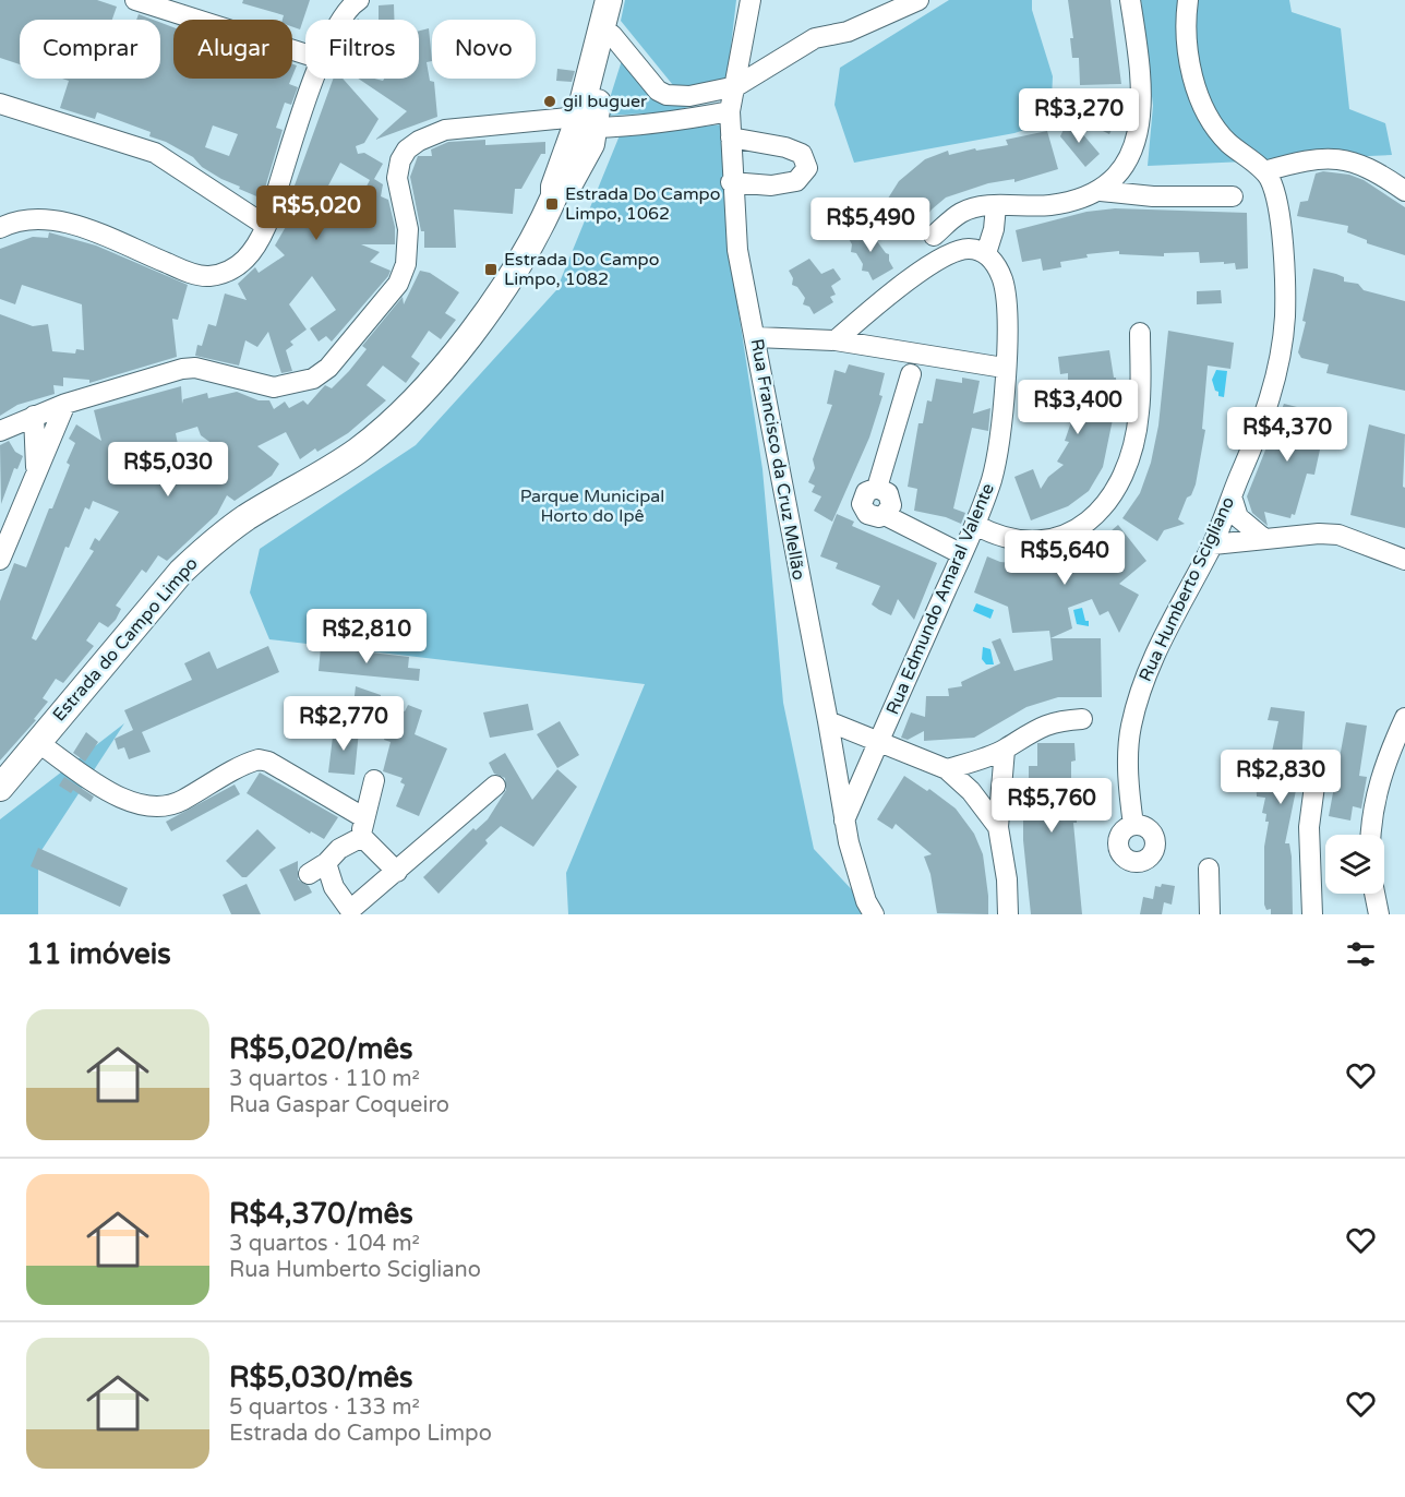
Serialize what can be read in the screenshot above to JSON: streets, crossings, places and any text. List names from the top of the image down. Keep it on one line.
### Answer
{"streets":{"main road":["Estrada do Campo Limpo"],"street":["Rua Francisco da Cruz Mellão","Rua Humberto Scigliano","Rua Edmundo Amaral Valente"]},"crossings":[["Rua Francisco da Cruz Mellão","Rua Edmundo Amaral Valente"]],"parks":["Parque Municipal Horto do Ipê"],"places":{"other":["gil buguer"],"transit":["Estrada Do Campo Limpo, 1062","Estrada Do Campo Limpo, 1082"]},"page":{"chip":["Comprar","Alugar","Filtros","Novo"],"price":["R$3,270","R$5,020","R$5,490","R$3,400","R$4,370","R$5,030","R$5,640","R$2,810","R$2,770","R$2,830","R$5,760"],"heading":"11 imóveis","list":[{"name":"R$5,020/mês","note":"3 quartos · 110 m² · Rua Gaspar Coqueiro"},{"name":"R$4,370/mês","note":"3 quartos · 104 m² · Rua Humberto Scigliano"},{"name":"R$5,030/mês","note":"5 quartos · 133 m² · Estrada do Campo Limpo"}]}}
